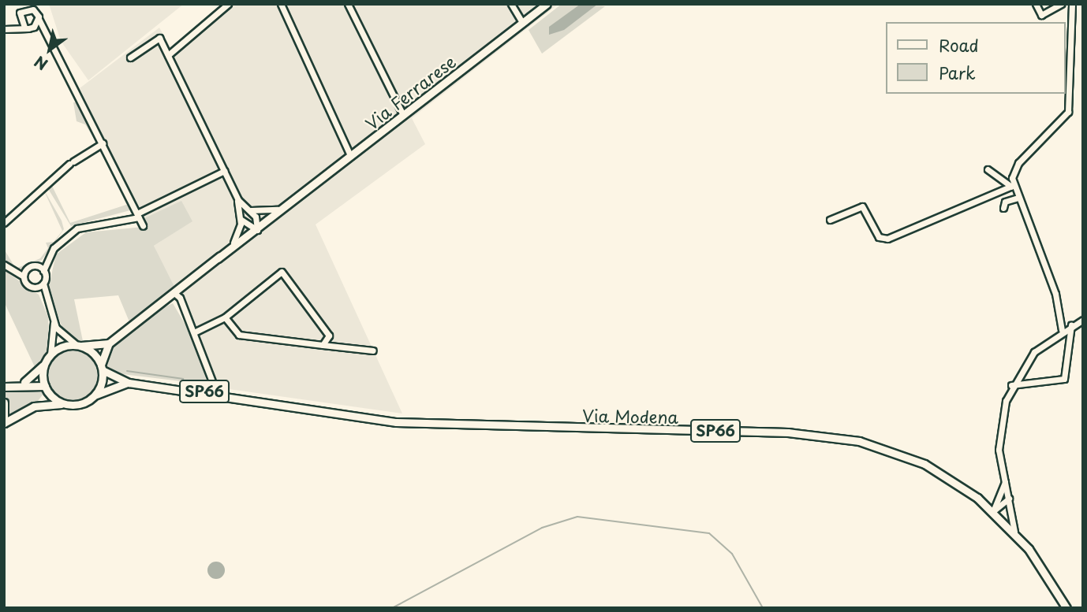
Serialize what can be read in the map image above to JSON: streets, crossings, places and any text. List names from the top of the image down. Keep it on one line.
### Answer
{"streets":{"main road":["Via Ferrarese","SP66","Via Modena"]},"legend":["Road","Park"],"north":"bottom left"}
